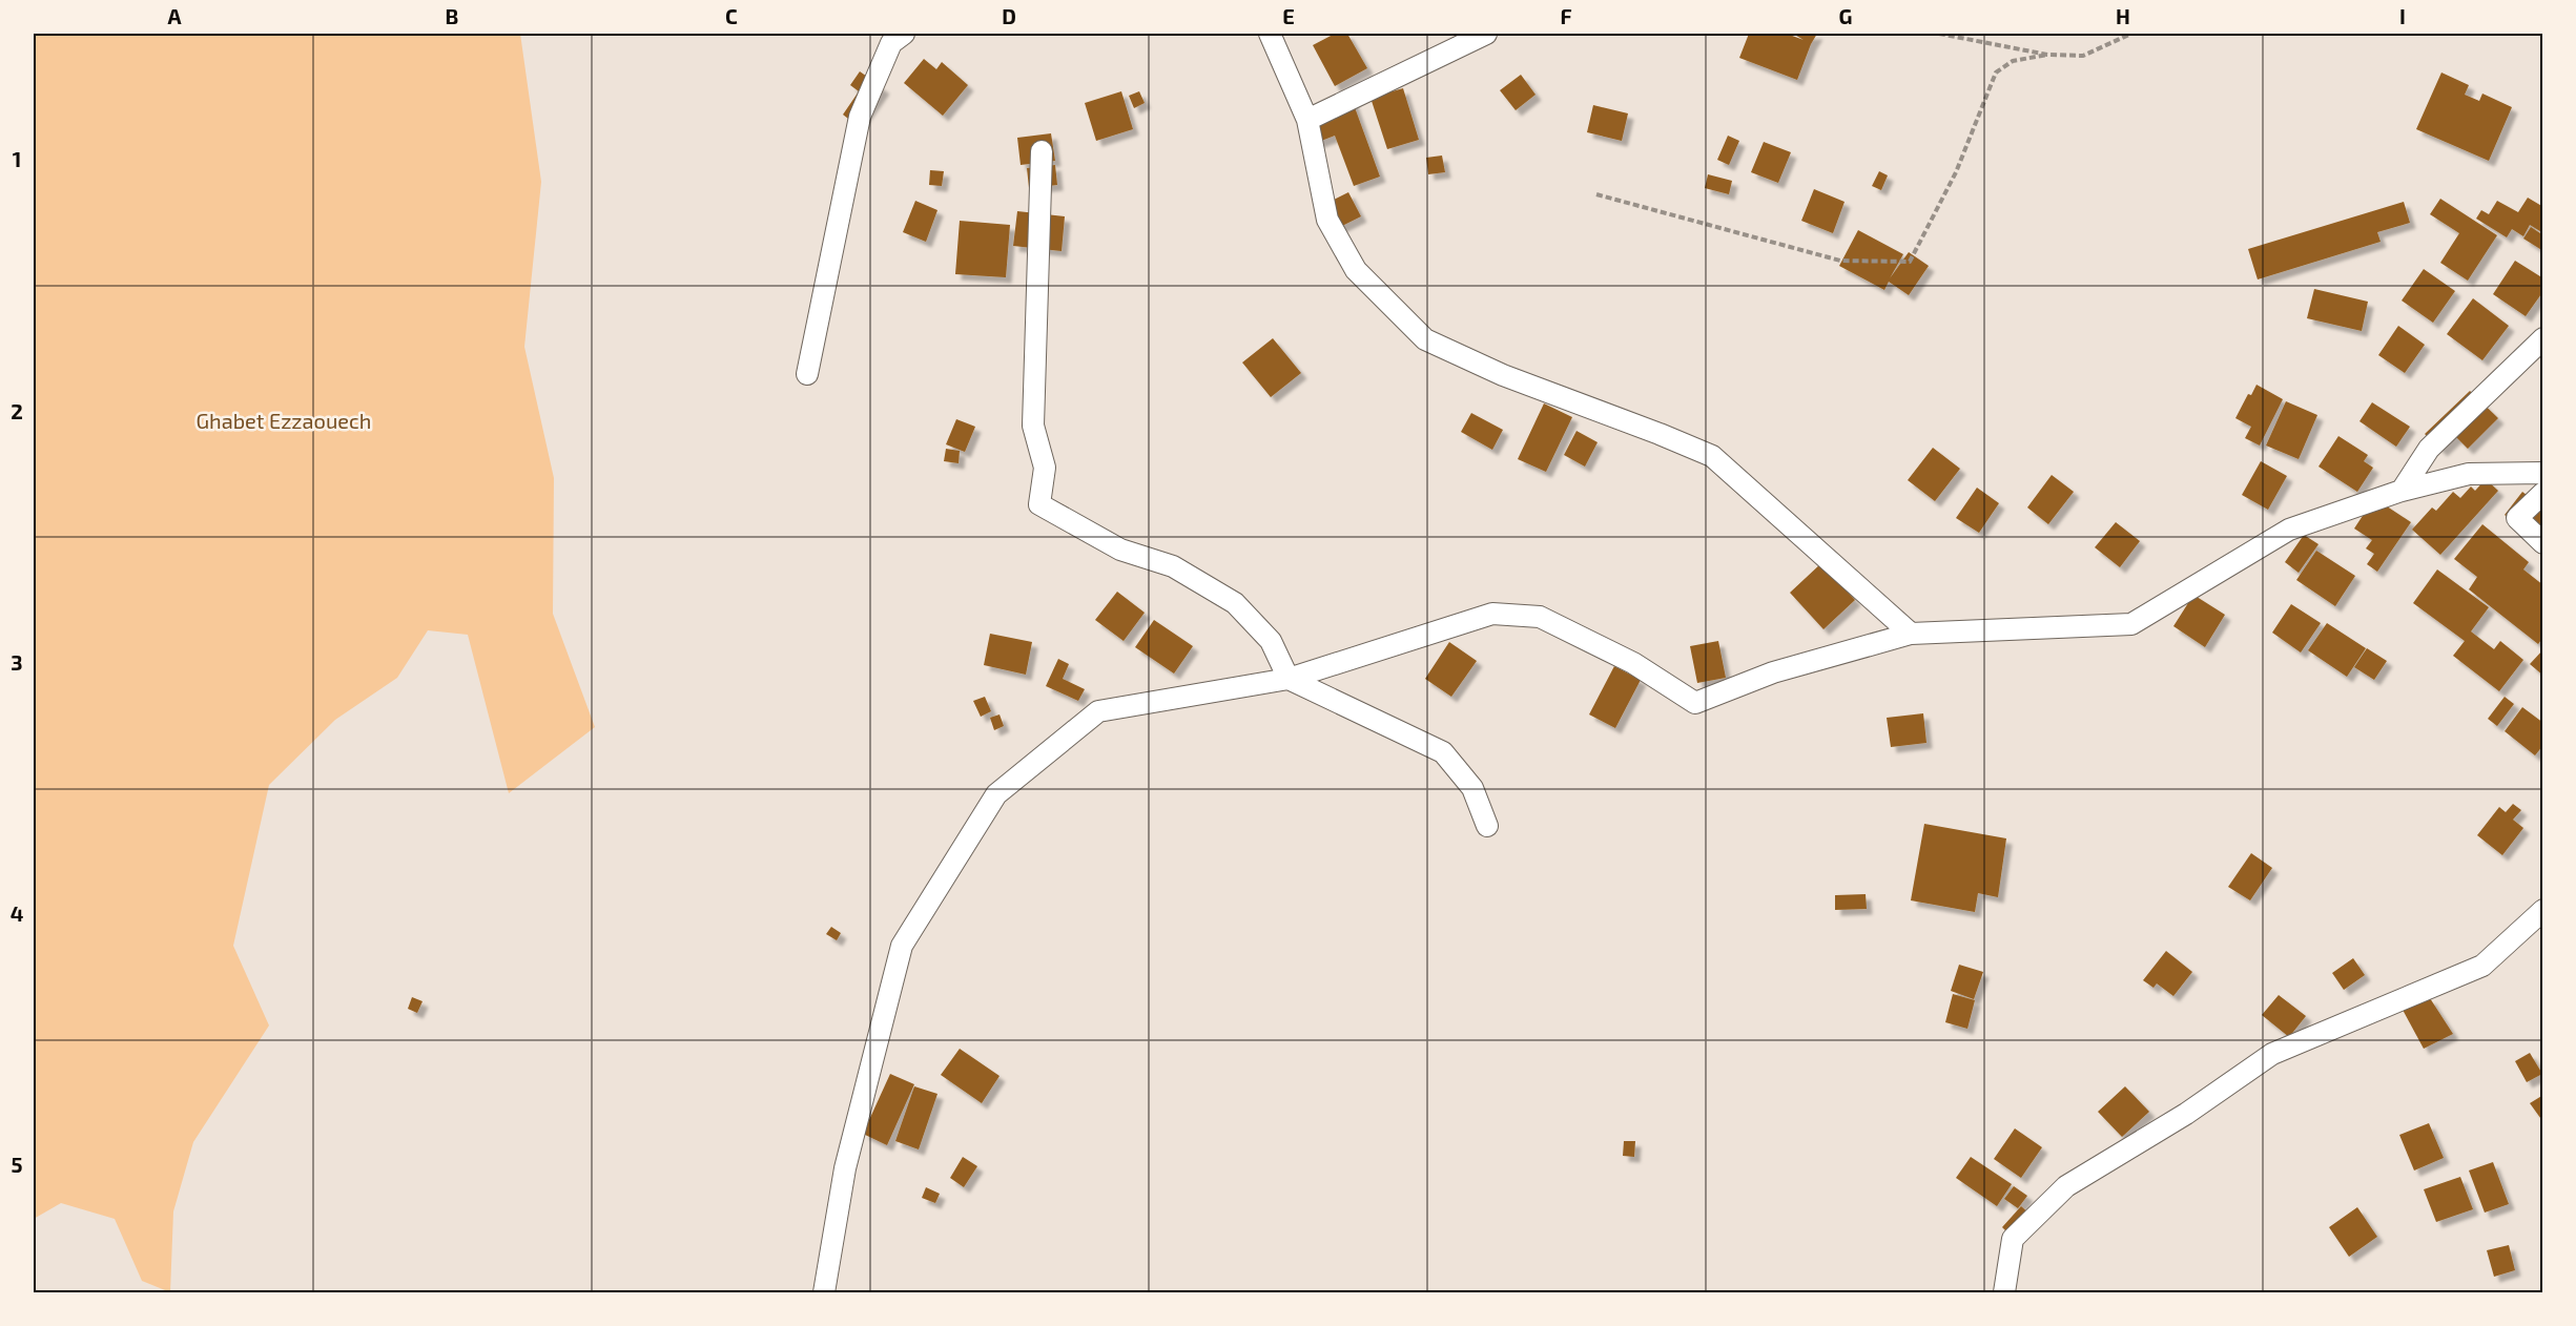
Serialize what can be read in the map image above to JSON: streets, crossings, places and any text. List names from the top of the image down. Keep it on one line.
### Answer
{"parks":["Ghabet Ezzaouech"],"grid":{"columns":["A","B","C","D","E","F","G","H","I"],"rows":["1","2","3","4","5"]}}
